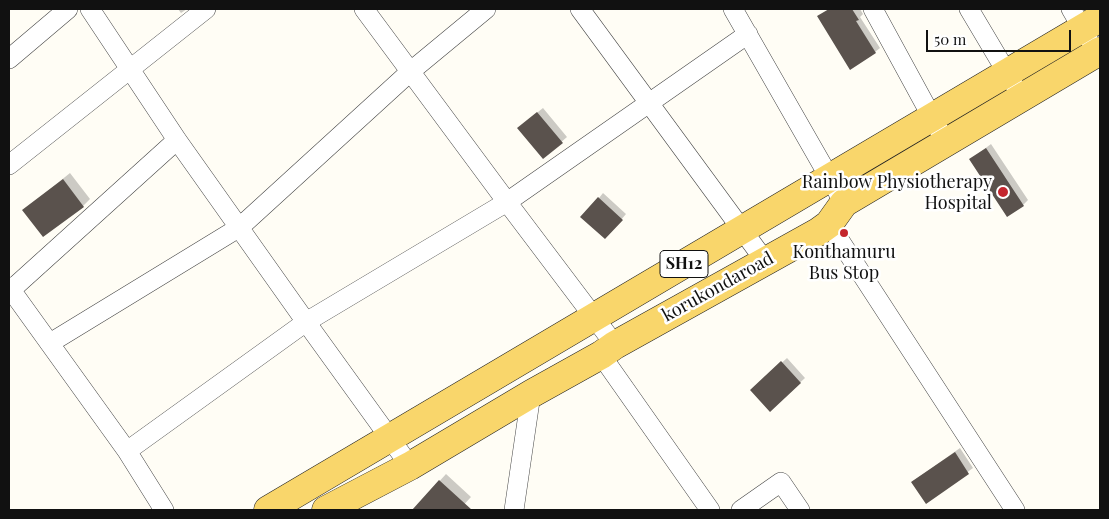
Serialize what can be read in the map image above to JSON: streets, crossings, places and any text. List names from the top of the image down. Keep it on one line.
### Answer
{"streets":{"main road":["SH12","korukondaroad"]},"places":["Rainbow Physiotherapy Hospital","Konthamuru Bus Stop"],"scale_bar":"50 m"}
